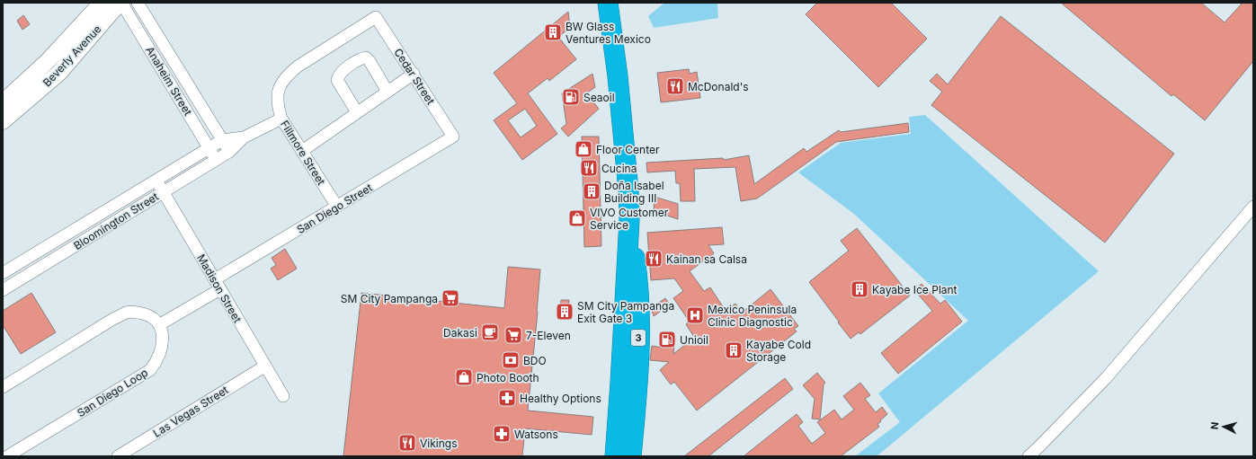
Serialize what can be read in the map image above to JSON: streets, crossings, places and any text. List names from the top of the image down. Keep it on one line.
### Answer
{"streets":{"highway":["3"],"street":["Beverly Avenue","Cedar Street","Anaheim Street","Fillmore Street","San Diego Street","Bloomington Street","Madison Street","San Diego Loop","Las Vegas Street"]},"crossings":[["Beverly Avenue","Anaheim Street"],["Cedar Street","Fillmore Street"],["Cedar Street","San Diego Street"],["Anaheim Street","Bloomington Street"],["Fillmore Street","San Diego Street"],["San Diego Street","Madison Street"],["San Diego Street","San Diego Loop"],["Bloomington Street","Madison Street"],["Madison Street","Las Vegas Street"]],"places":{"building":["BW Glass Ventures Mexico","Doña Isabel Building III","Kayabe Ice Plant","SM City Pampanga Exit Gate 3","Kayabe Cold Storage"],"restaurant":["McDonald's","Cucina","Kainan sa Calsa","Vikings"],"fuel station":["Seaoil","Unioil"],"shop":["Floor Center","VIVO Customer Service","Photo Booth"],"supermarket":["SM City Pampanga","7-Eleven"],"hospital":["Mexico Peninsula Clinic Diagnostic"],"cafe":["Dakasi"],"bank":["BDO"],"pharmacy":["Healthy Options","Watsons"]},"north":"left"}
